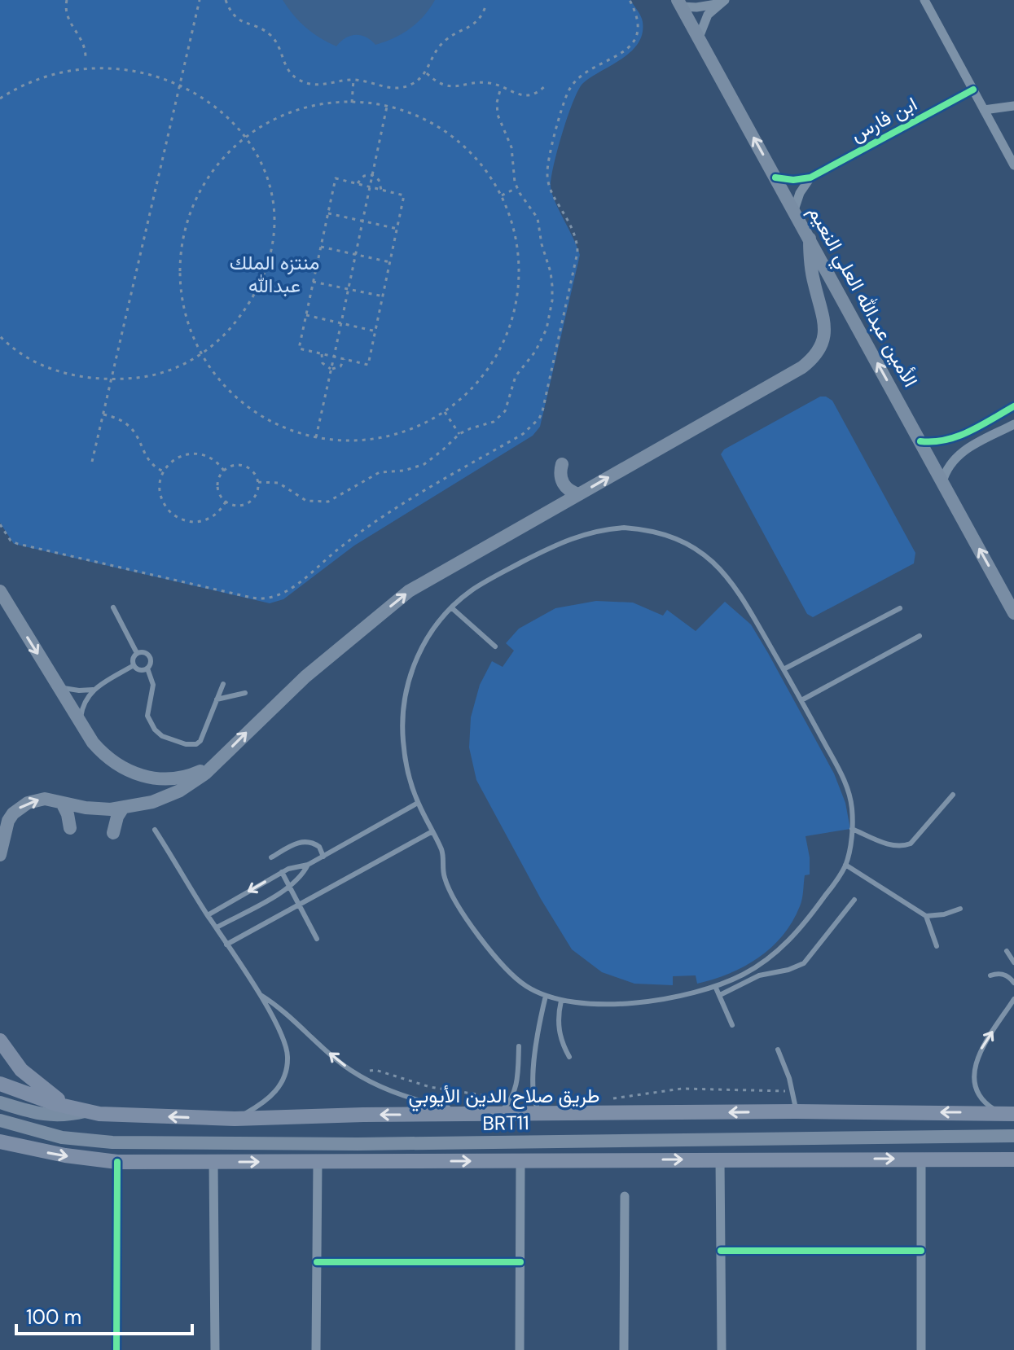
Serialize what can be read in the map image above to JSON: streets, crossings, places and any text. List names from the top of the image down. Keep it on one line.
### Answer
{"streets":{"main road":["الأمين عبدالله العلي النعيم","طريق صلاح الدين الأيوبي","BRT11"],"street":["ابن فارس"]},"one_way":["الأمين عبدالله العلي النعيم"],"parks":["منتزه الملك عبدالله"],"scale_bar":"100 m"}
